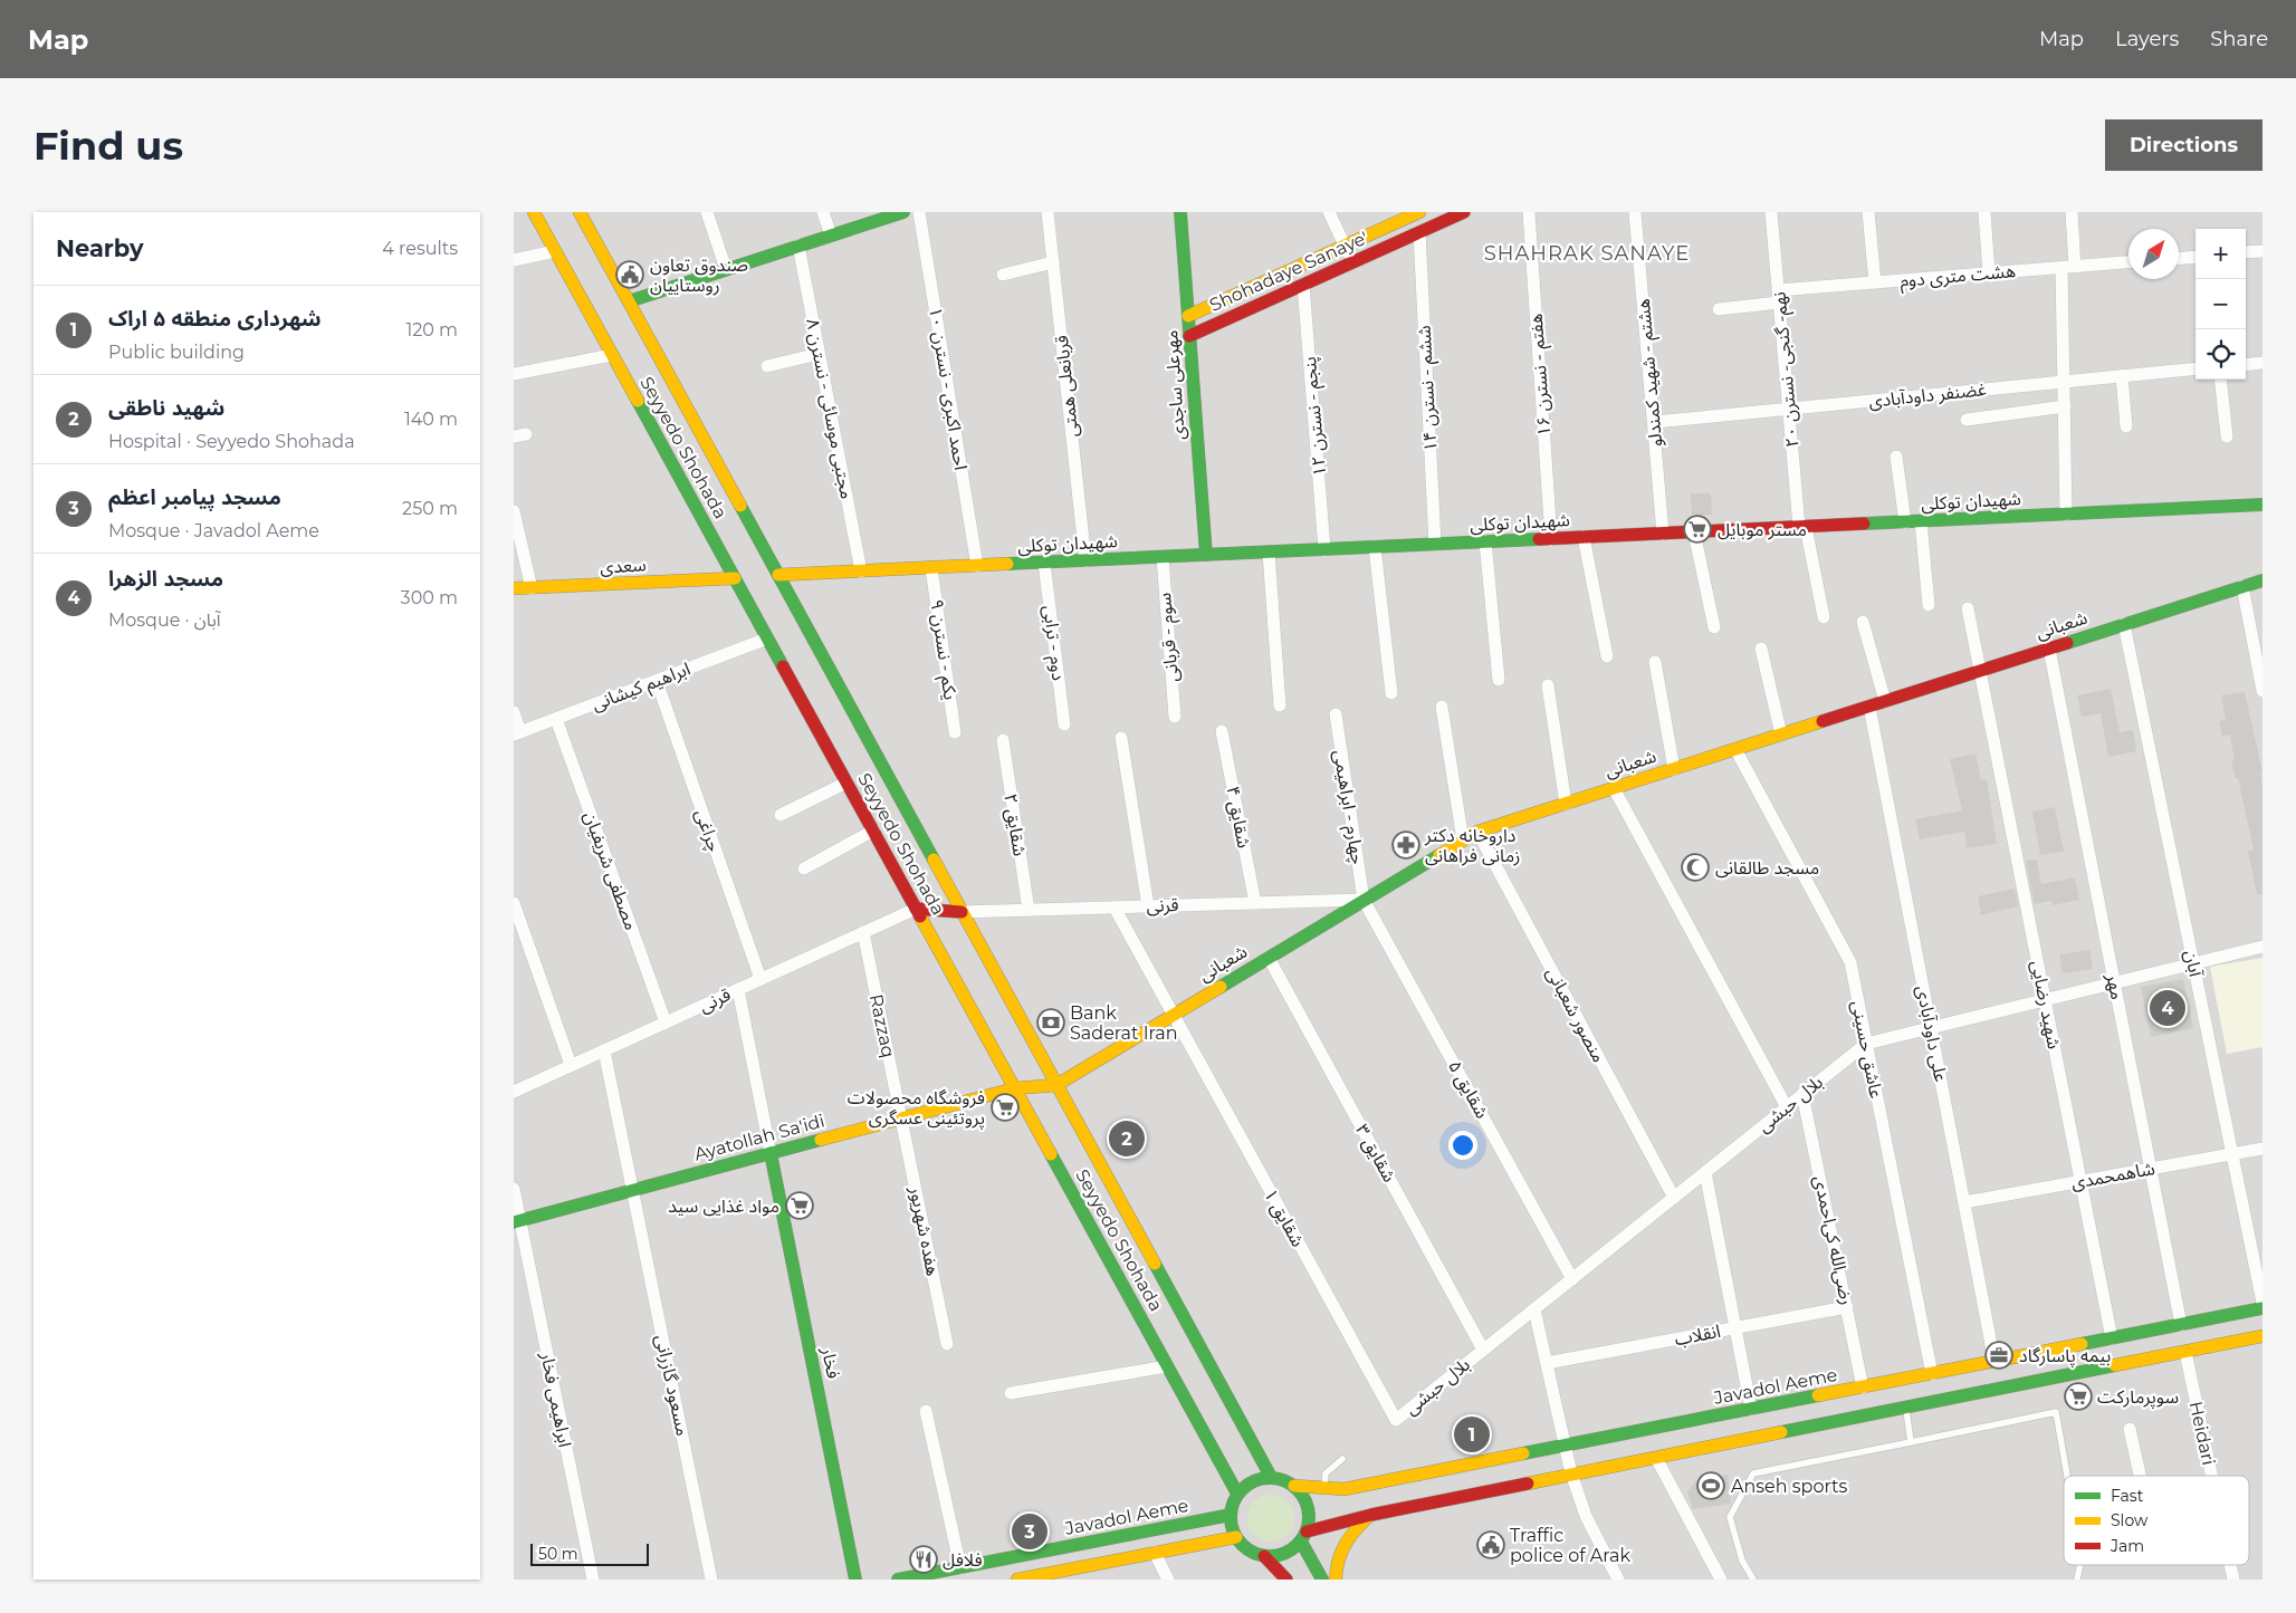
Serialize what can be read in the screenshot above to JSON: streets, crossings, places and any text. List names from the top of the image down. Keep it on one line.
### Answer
{"streets":{"main road":["Shohadaye Sanaye'","مهرعلی ساجدی","Seyyedo Shohada","شهیدان توکلی","سعدی","شعبانی","Ayatollah Sa'idi","فخار","Javadol Aeme"],"street":["هشت متری دوم","نهم- گنجی- نسترن ۲۰","هشتم - شهید کمندلو","هفتم - نسترن ۱۶","قربانعلی همتی","احمد اکبری - نسترن ۱۰","ششم - نسترن ۱۴","غضنفر داودآبادی","مجتبی موسائی - نسترن ۸","پنجم - نسترن ۱۲","سوم - قربانی","دوم - ترابی","یکم - نسترن ۹","ابراهیم کیشانی","چهارم - ابراهیمی","شقایق ۴","شقایق ۲","چراغی","مصطفی شریفیان","قرنی","آبان","مهر","شهید رضایی","منصور شعبانی","Razzaq","علی داودآبادی","عاشق حسینی","شقایق ۵","بلال حبشی","شقایق ۳","شاهمحمدی","شقایق ۱","هفده شهریور","رضی‌الله کی‌احمدی","انقلاب","مسعود گازرانی","ابراهیمی فخار","Heidari"]},"crossings":[["Shohadaye Sanaye'","مهرعلی ساجدی"],["Shohadaye Sanaye'","ششم - نسترن ۱۴"],["Shohadaye Sanaye'","پنجم - نسترن ۱۲"],["هشت متری دوم","نهم- گنجی- نسترن ۲۰"],["نهم- گنجی- نسترن ۲۰","غضنفر داودآبادی"],["نهم- گنجی- نسترن ۲۰","شهیدان توکلی"],["هشتم - شهید کمندلو","غضنفر داودآبادی"],["هشتم - شهید کمندلو","شهیدان توکلی"],["هفتم - نسترن ۱۶","شهیدان توکلی"],["مهرعلی ساجدی","شهیدان توکلی"],["قربانعلی همتی","شهیدان توکلی"],["احمد اکبری - نسترن ۱۰","شهیدان توکلی"],["ششم - نسترن ۱۴","شهیدان توکلی"],["مجتبی موسائی - نسترن ۸","شهیدان توکلی"],["پنجم - نسترن ۱۲","شهیدان توکلی"],["Seyyedo Shohada","شهیدان توکلی"],["Seyyedo Shohada","سعدی"],["Seyyedo Shohada","شعبانی"],["Seyyedo Shohada","ابراهیم کیشانی"],["Seyyedo Shohada","قرنی"],["Seyyedo Shohada","Ayatollah Sa'idi"],["Seyyedo Shohada","Javadol Aeme"],["شهیدان توکلی","سوم - قربانی"],["شهیدان توکلی","دوم - ترابی"],["شهیدان توکلی","یکم - نسترن ۹"],["شعبانی","چهارم - ابراهیمی"],["شعبانی","قرنی"],["شعبانی","آبان"],["شعبانی","مهر"],["شعبانی","شهید رضایی"],["شعبانی","منصور شعبانی"],["شعبانی","علی داودآبادی"],["شعبانی","عاشق حسینی"],["شعبانی","شقایق ۵"],["شعبانی","Ayatollah Sa'idi"],["شعبانی","شقایق ۳"],["شعبانی","شقایق ۱"],["ابراهیم کیشانی","چراغی"],["ابراهیم کیشانی","مصطفی شریفیان"],["چهارم - ابراهیمی","قرنی"],["چهارم - ابراهیمی","شقایق ۵"],["شقایق ۴","قرنی"],["شقایق ۲","قرنی"],["چراغی","قرنی"],["مصطفی شریفیان","قرنی"],["قرنی","Razzaq"],["قرنی","شقایق ۵"],["قرنی","شقایق ۱"],["قرنی","مسعود گازرانی"],["آبان","بلال حبشی"],["آبان","شاهمحمدی"],["مهر","بلال حبشی"],["مهر","شاهمحمدی"],["مهر","Javadol Aeme"],["مهر","Heidari"],["شهید رضایی","بلال حبشی"],["شهید رضایی","شاهمحمدی"],["شهید رضایی","Javadol Aeme"],["منصور شعبانی","بلال حبشی"],["Razzaq","Ayatollah Sa'idi"],["Razzaq","هفده شهریور"],["علی داودآبادی","بلال حبشی"],["علی داودآبادی","شاهمحمدی"],["علی داودآبادی","Javadol Aeme"],["عاشق حسینی","بلال حبشی"],["عاشق حسینی","Javadol Aeme"],["شقایق ۵","بلال حبشی"],["بلال حبشی","شقایق ۳"],["بلال حبشی","شقایق ۱"],["بلال حبشی","رضی‌الله کی‌احمدی"],["Ayatollah Sa'idi","هفده شهریور"],["Ayatollah Sa'idi","فخار"],["Ayatollah Sa'idi","مسعود گازرانی"],["Ayatollah Sa'idi","ابراهیمی فخار"],["رضی‌الله کی‌احمدی","انقلاب"],["رضی‌الله کی‌احمدی","Javadol Aeme"],["Javadol Aeme","Heidari"]],"districts":["SHAHRAK SANAYE"],"places":{"public building":["صندوق تعاون روستاییان","Traffic police of Arak"],"supermarket":["مستر موبایل","فروشگاه محصولات پروتئینی عسگری","مواد غذایی سید","سوپرمارکت"],"pharmacy":["داروخانه دکتر زمانی فراهانی"],"mosque":["مسجد طالقانی"],"bank":["Bank Saderat Iran"],"office":["بیمه پاسارگاد"],"sports":["Anseh sports"],"restaurant":["فلافل"]},"legend":["Fast","Slow","Jam"],"scale_bar":"50 m","north":"top right","page":{"header":"Map","nav":["Map","Layers","Share"],"buttons":"Directions","title":"Find us","heading":["Nearby","4 results"],"map_buttons":["+","−"],"list":[{"mark":"1","name":"شهرداری منطقه ۵ اراک","note":"Public building","value":"120 m"},{"mark":"2","name":"شهید ناطقی","note":"Hospital · Seyyedo Shohada","value":"140 m"},{"mark":"3","name":"مسجد پیامبر اعظم","note":"Mosque · Javadol Aeme","value":"250 m"},{"mark":"4","name":"مسجد الزهرا","note":"Mosque · آبان","value":"300 m"}],"pins":["4","2","1","3"],"scale":"50 m"}}
